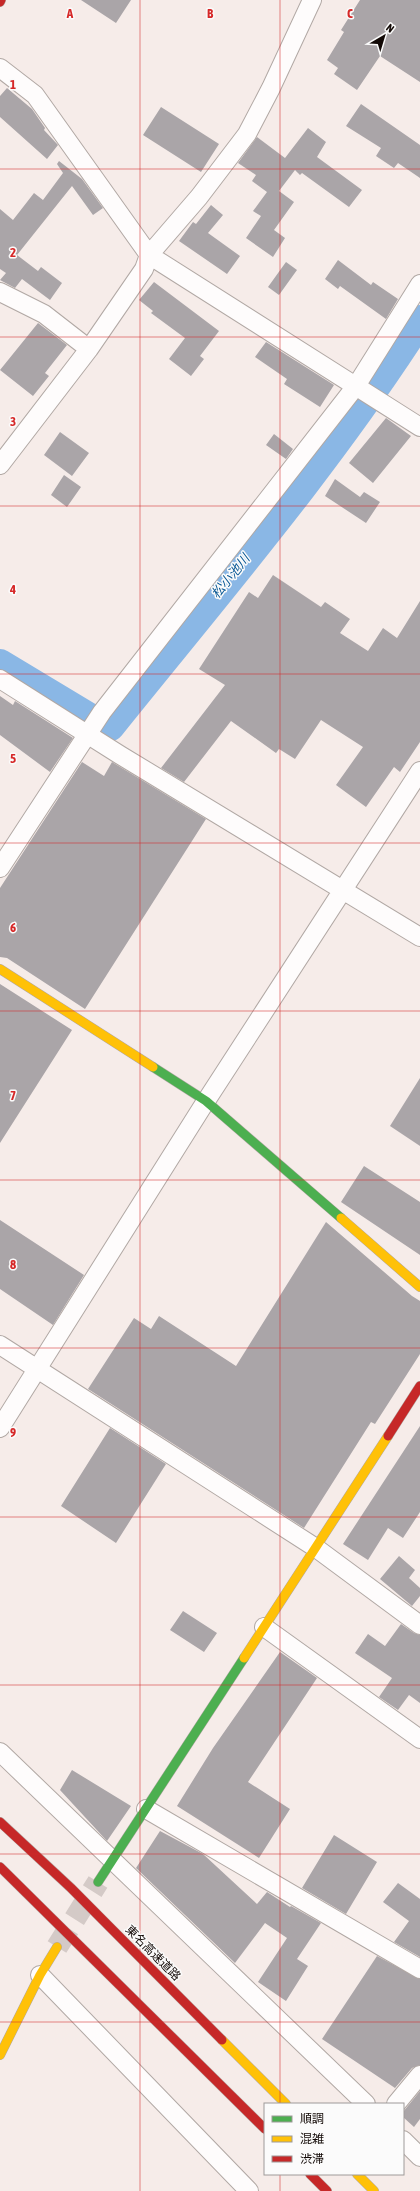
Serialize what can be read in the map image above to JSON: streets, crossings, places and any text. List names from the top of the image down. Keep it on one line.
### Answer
{"streets":{"main road":["東名高速道路"]},"water":["松小池川"],"legend":["順調","混雑","渋滞"],"north":"top right","grid":{"columns":["A","B","C"],"rows":["1","2","3","4","5","6","7","8","9"]}}
